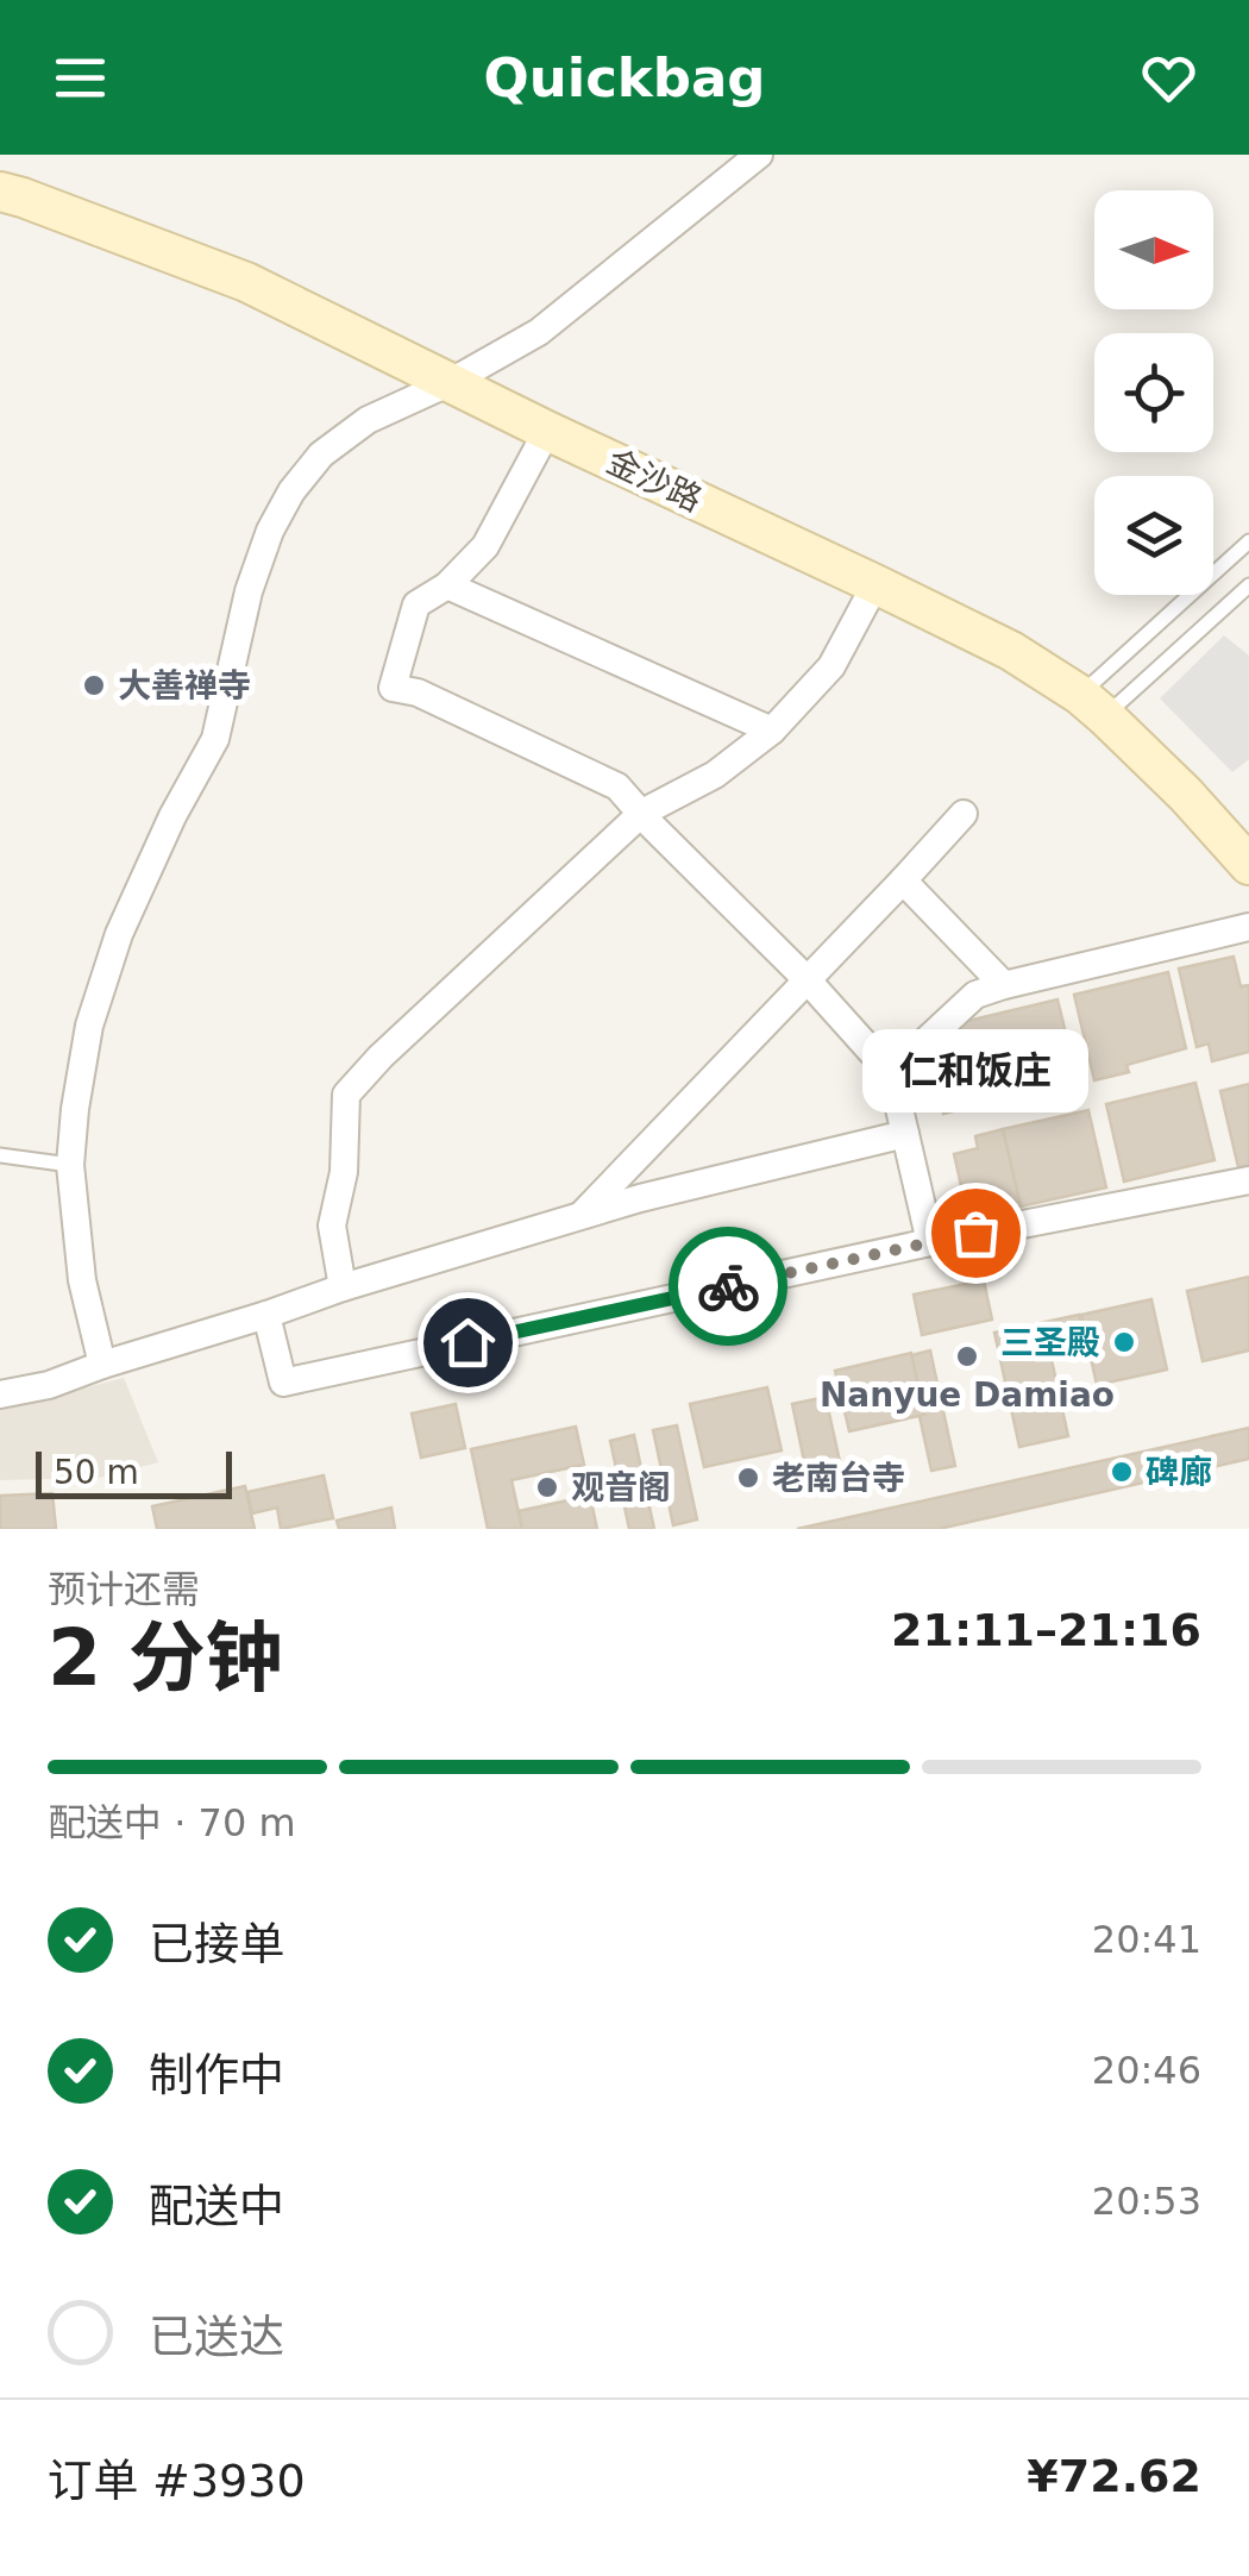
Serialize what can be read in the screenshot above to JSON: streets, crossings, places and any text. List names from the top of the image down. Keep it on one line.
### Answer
{"streets":{"main road":["金沙路"]},"places":["大善禅寺","仁和饭庄","三圣殿","Nanyue Damiao","碑廊","老南台寺","观音阁"],"scale_bar":"50 m","north":"right","page":{"header":"Quickbag","bubble":"仁和饭庄","scale":"50 m","heading":["2 分钟","预计还需","21:11–21:16"],"panel":["订单 #3930","¥72.62"],"bar":"配送中 · 70 m","list":[["已接单","20:41"],["制作中","20:46"],["配送中","20:53"],"已送达"]}}
